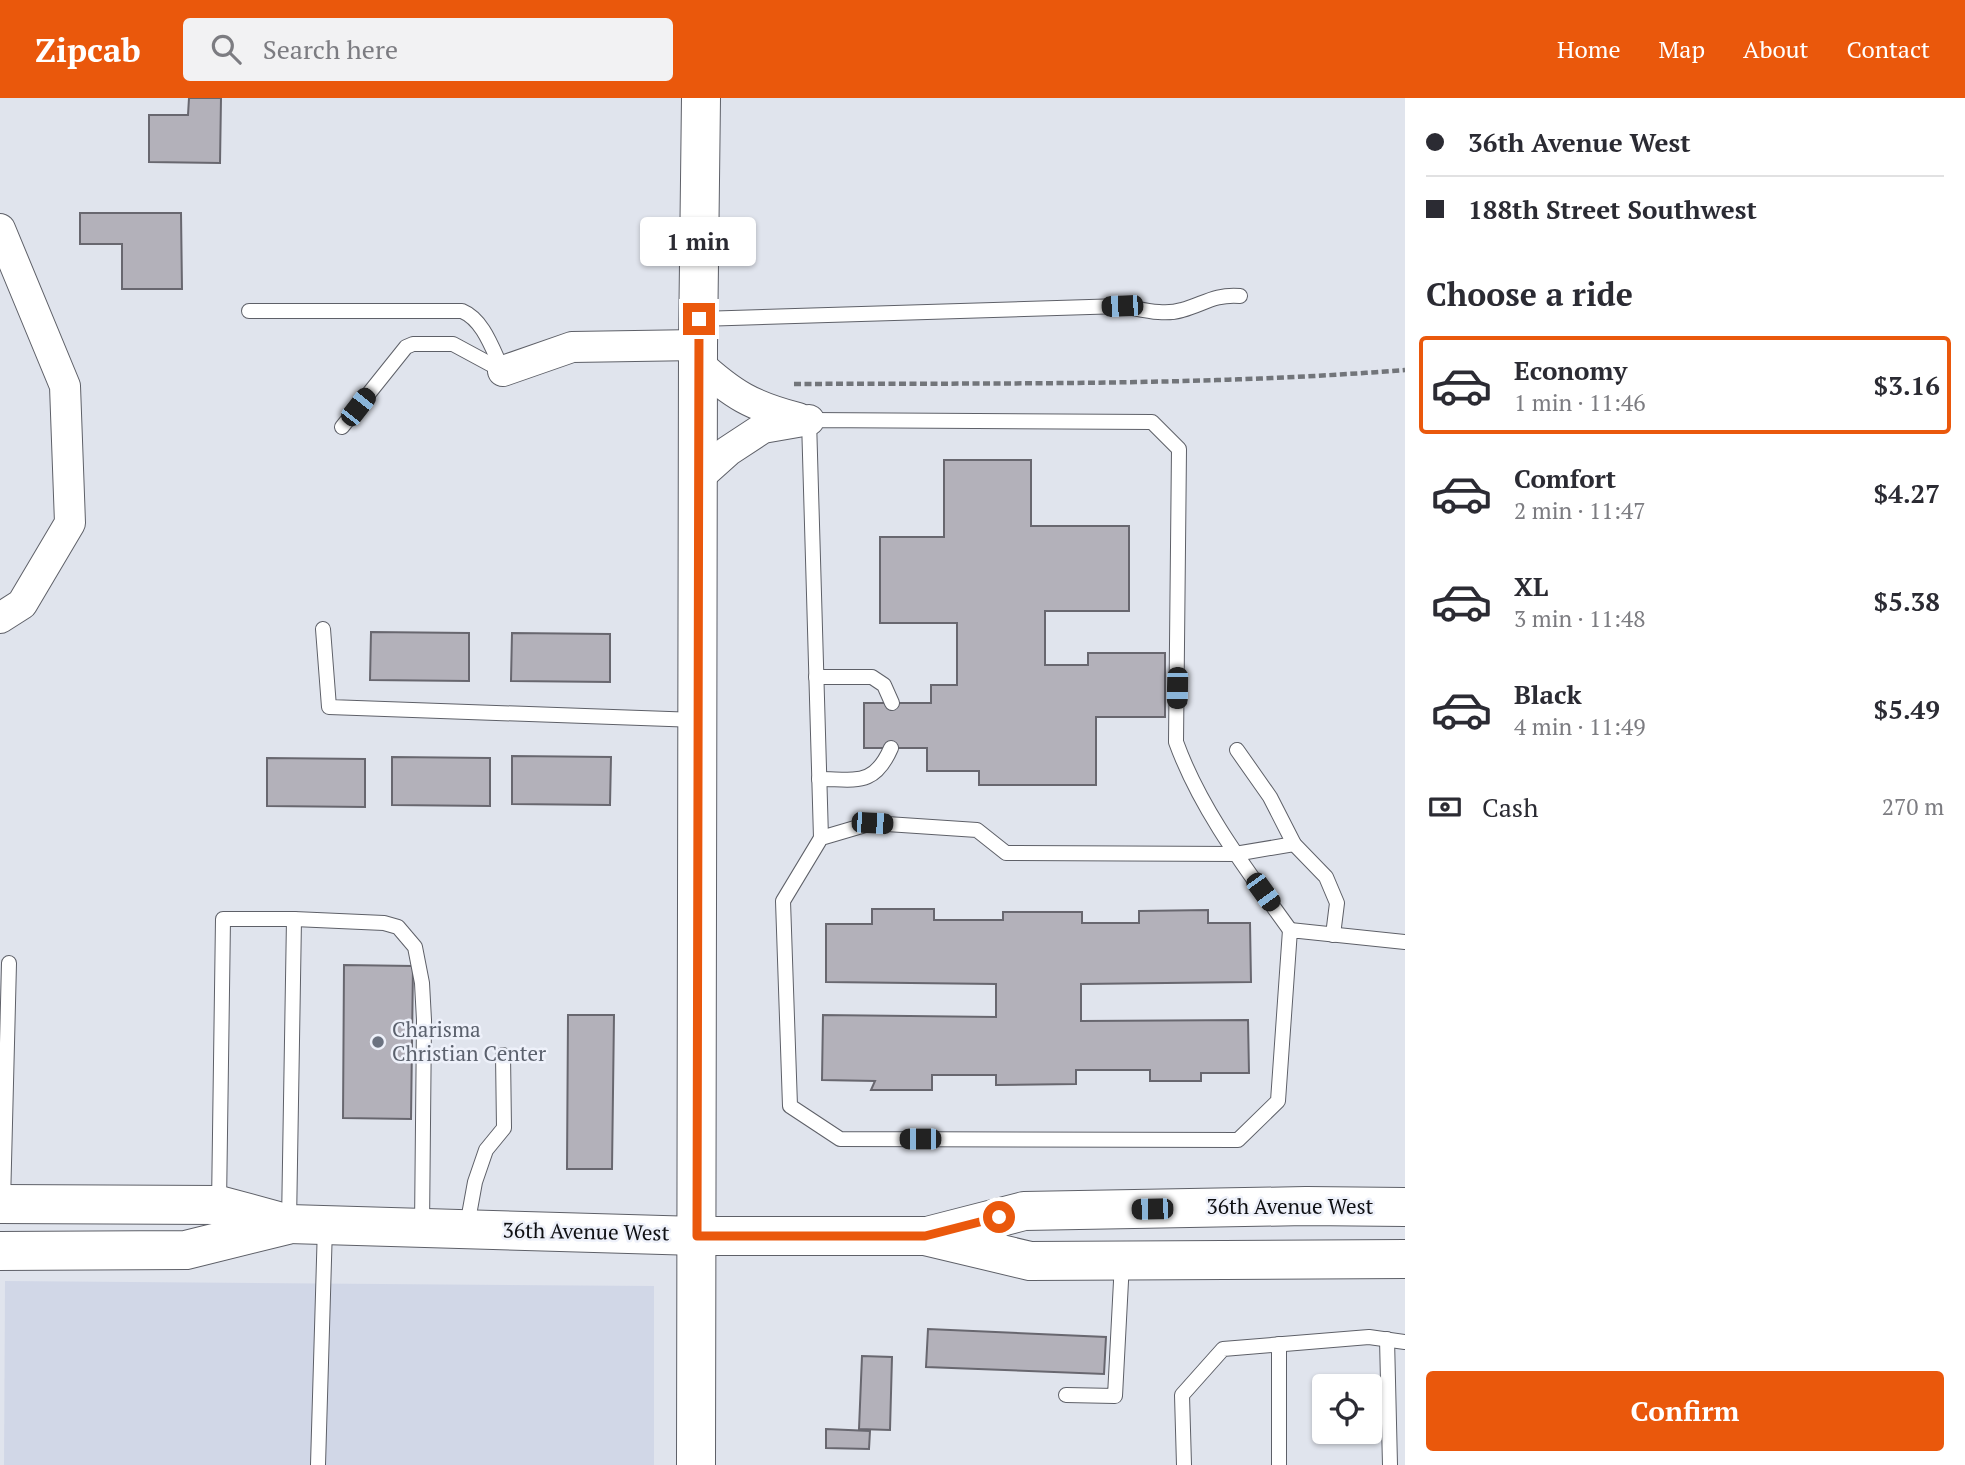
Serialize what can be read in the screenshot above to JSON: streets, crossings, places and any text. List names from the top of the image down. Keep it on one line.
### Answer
{"streets":{"main road":["36th Avenue West"]},"places":["Charisma Christian Center"],"page":{"header":"Zipcab","search":"Search here","nav":["Home","Map","About","Contact"],"banner":["36th Avenue West","188th Street Southwest"],"bubble":"1 min","heading":"Choose a ride","list":[{"name":"Economy","note":"1 min · 11:46","value":"$3.16"},{"name":"Comfort","note":"2 min · 11:47","value":"$4.27"},{"name":"XL","note":"3 min · 11:48","value":"$5.38"},{"name":"Black","note":"4 min · 11:49","value":"$5.49"}],"pay":["Cash","270 m"],"buttons":"Confirm"}}
